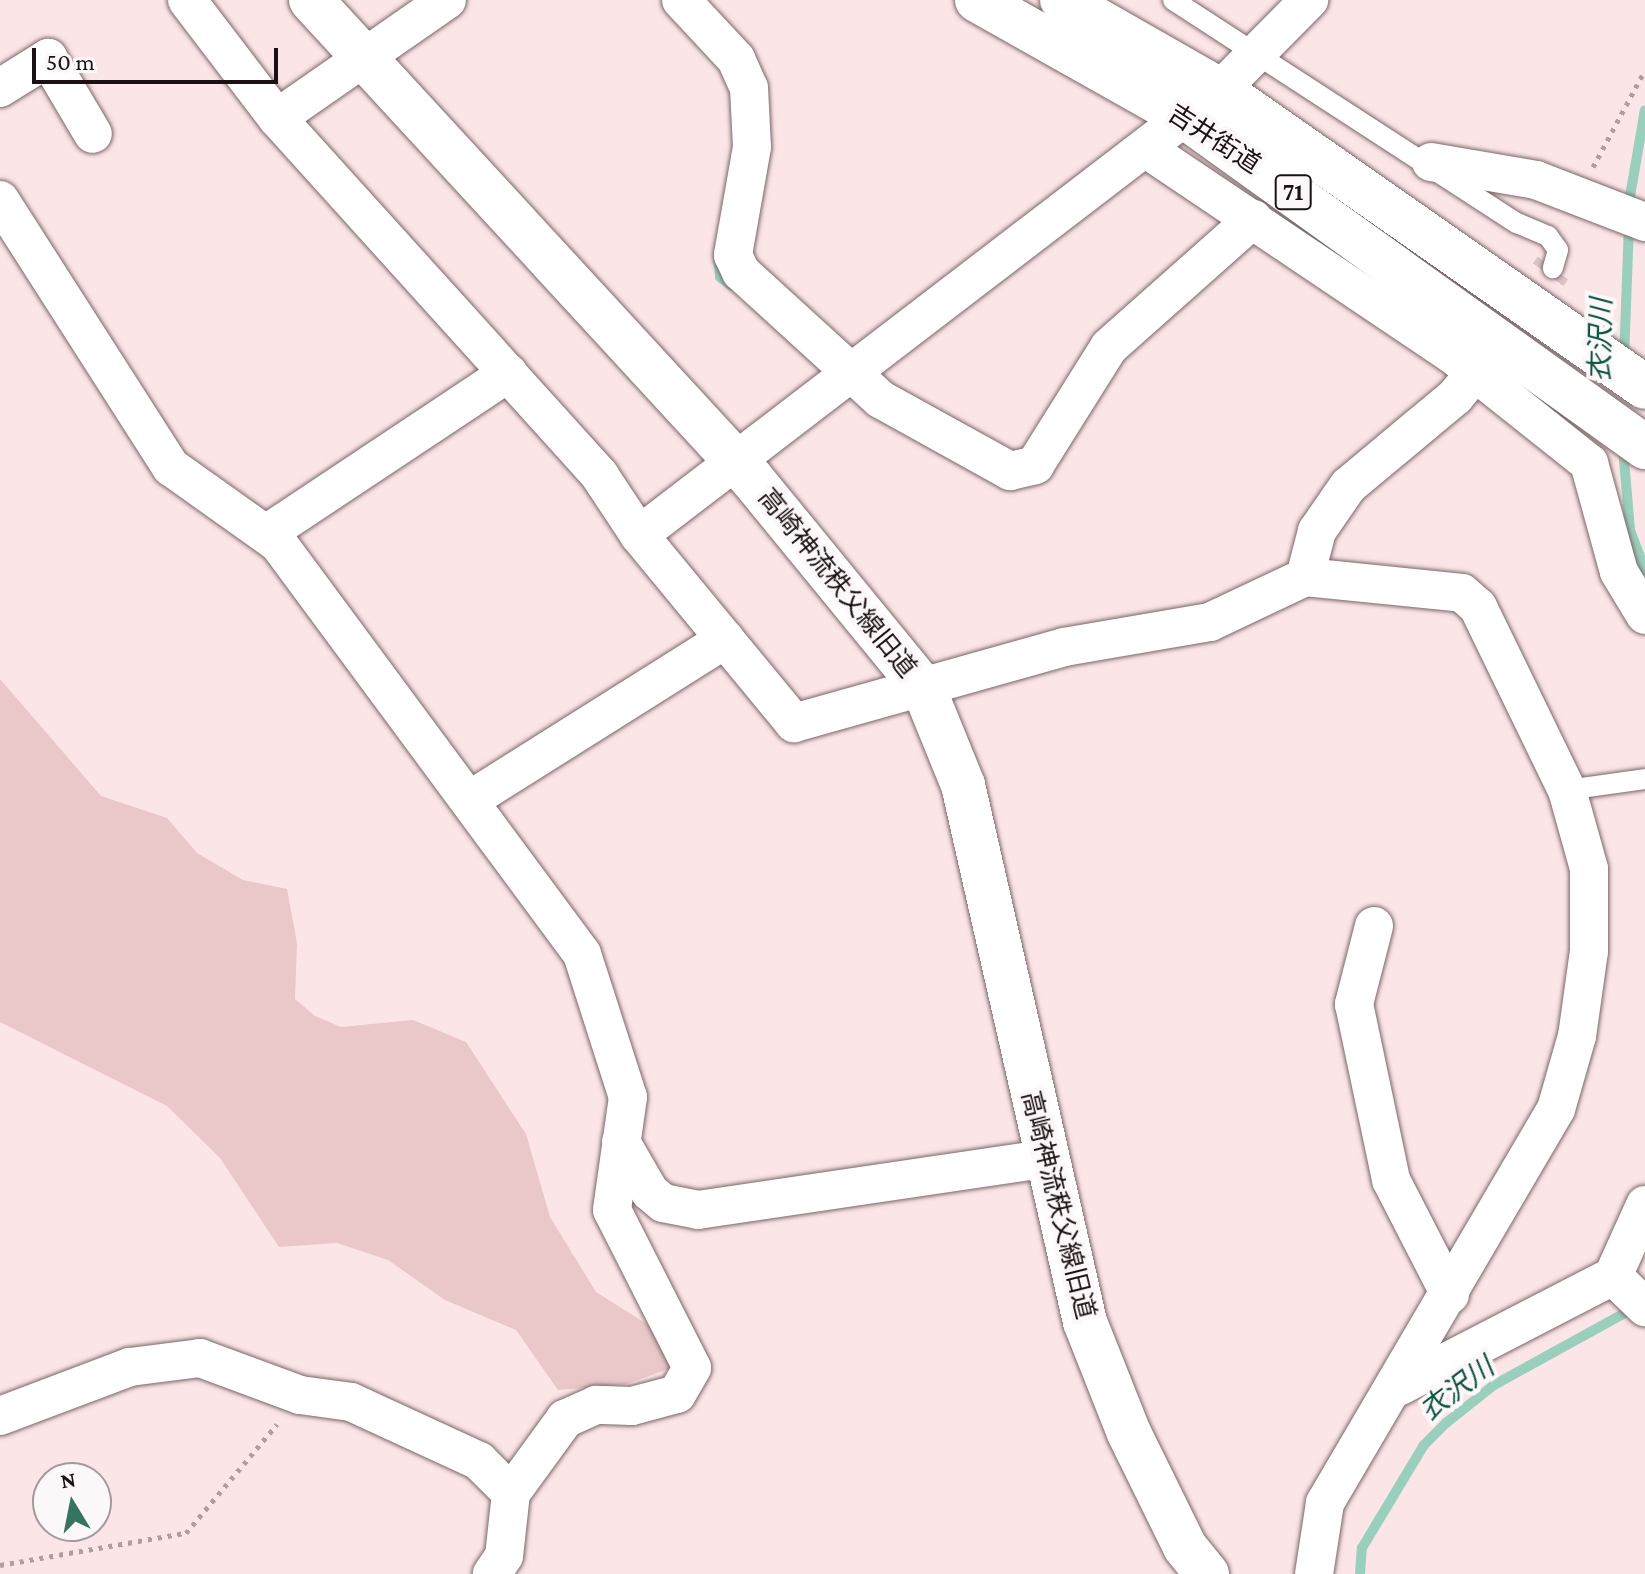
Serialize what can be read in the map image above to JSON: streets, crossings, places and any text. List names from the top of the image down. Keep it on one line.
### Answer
{"streets":{"street":["吉井街道","71","高崎神流秩父線旧道"]},"water":["衣沢川"],"scale_bar":"50 m","north":"top"}
